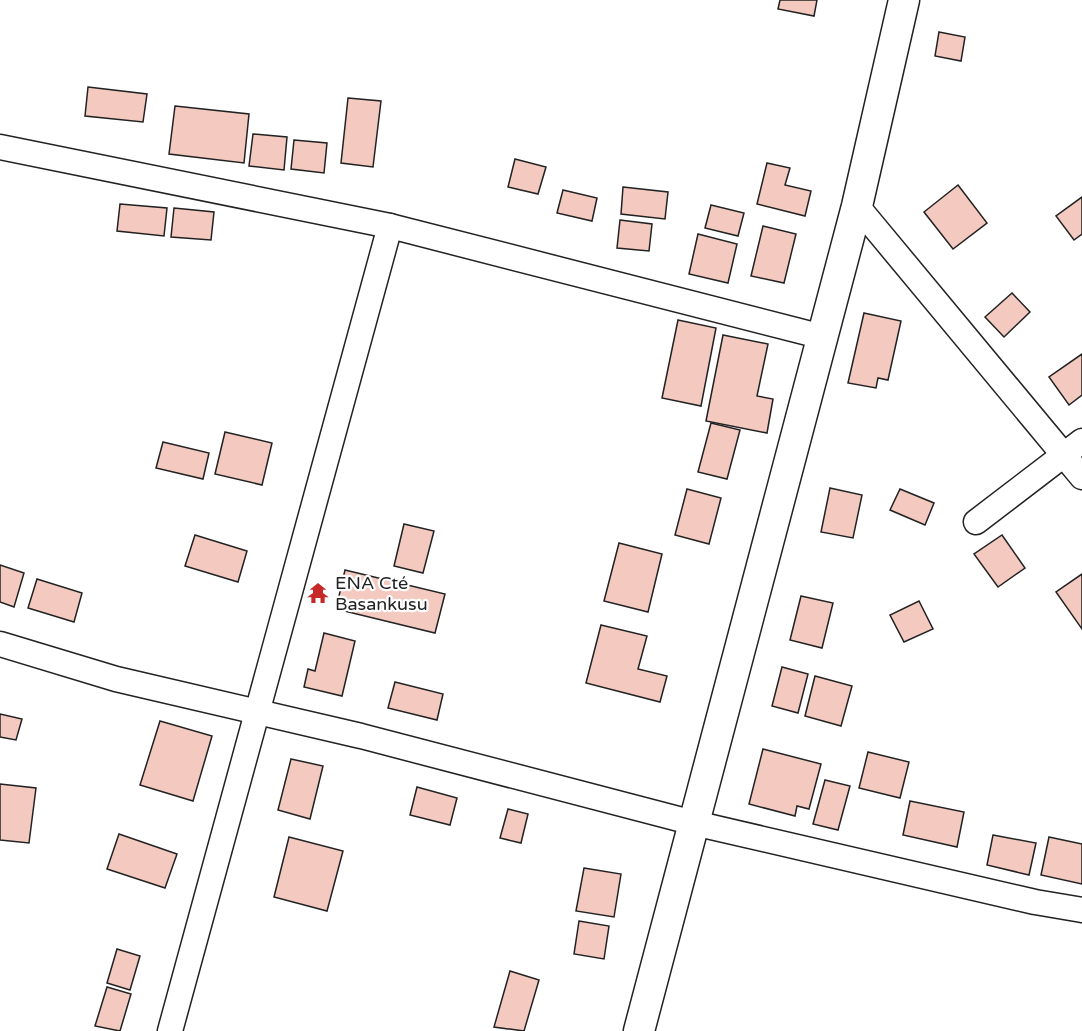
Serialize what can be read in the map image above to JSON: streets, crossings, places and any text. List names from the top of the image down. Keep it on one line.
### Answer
{"places":{"temple":["ENA Cté Basankusu"]}}
